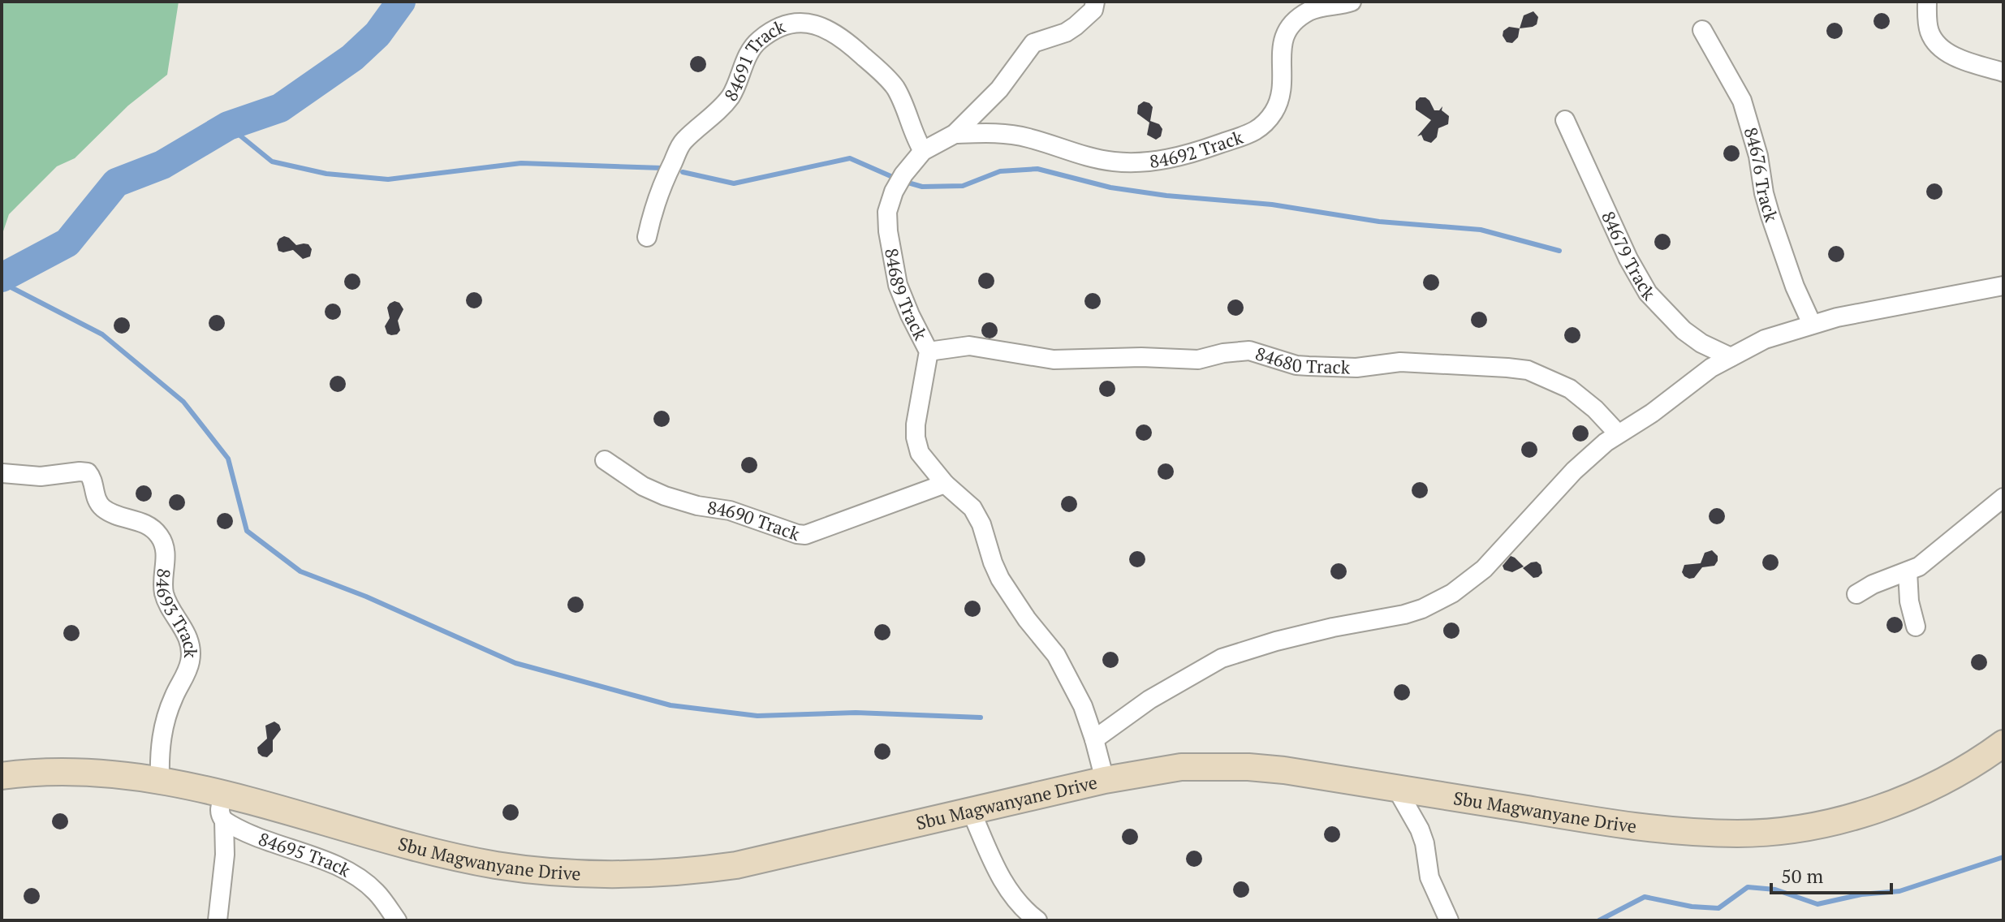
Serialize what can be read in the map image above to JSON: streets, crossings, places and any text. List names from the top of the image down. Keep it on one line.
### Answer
{"streets":{"main road":["Sbu Magwanyane Drive"],"street":["84691 Track","84692 Track","84676 Track","84679 Track","84689 Track","84680 Track","84690 Track","84693 Track","84695 Track"]},"crossings":[["84691 Track","84689 Track"],["84692 Track","84689 Track"],["84689 Track","84680 Track"],["84689 Track","84690 Track"],["84689 Track","Sbu Magwanyane Drive"],["84693 Track","Sbu Magwanyane Drive"]],"scale_bar":"50 m"}
